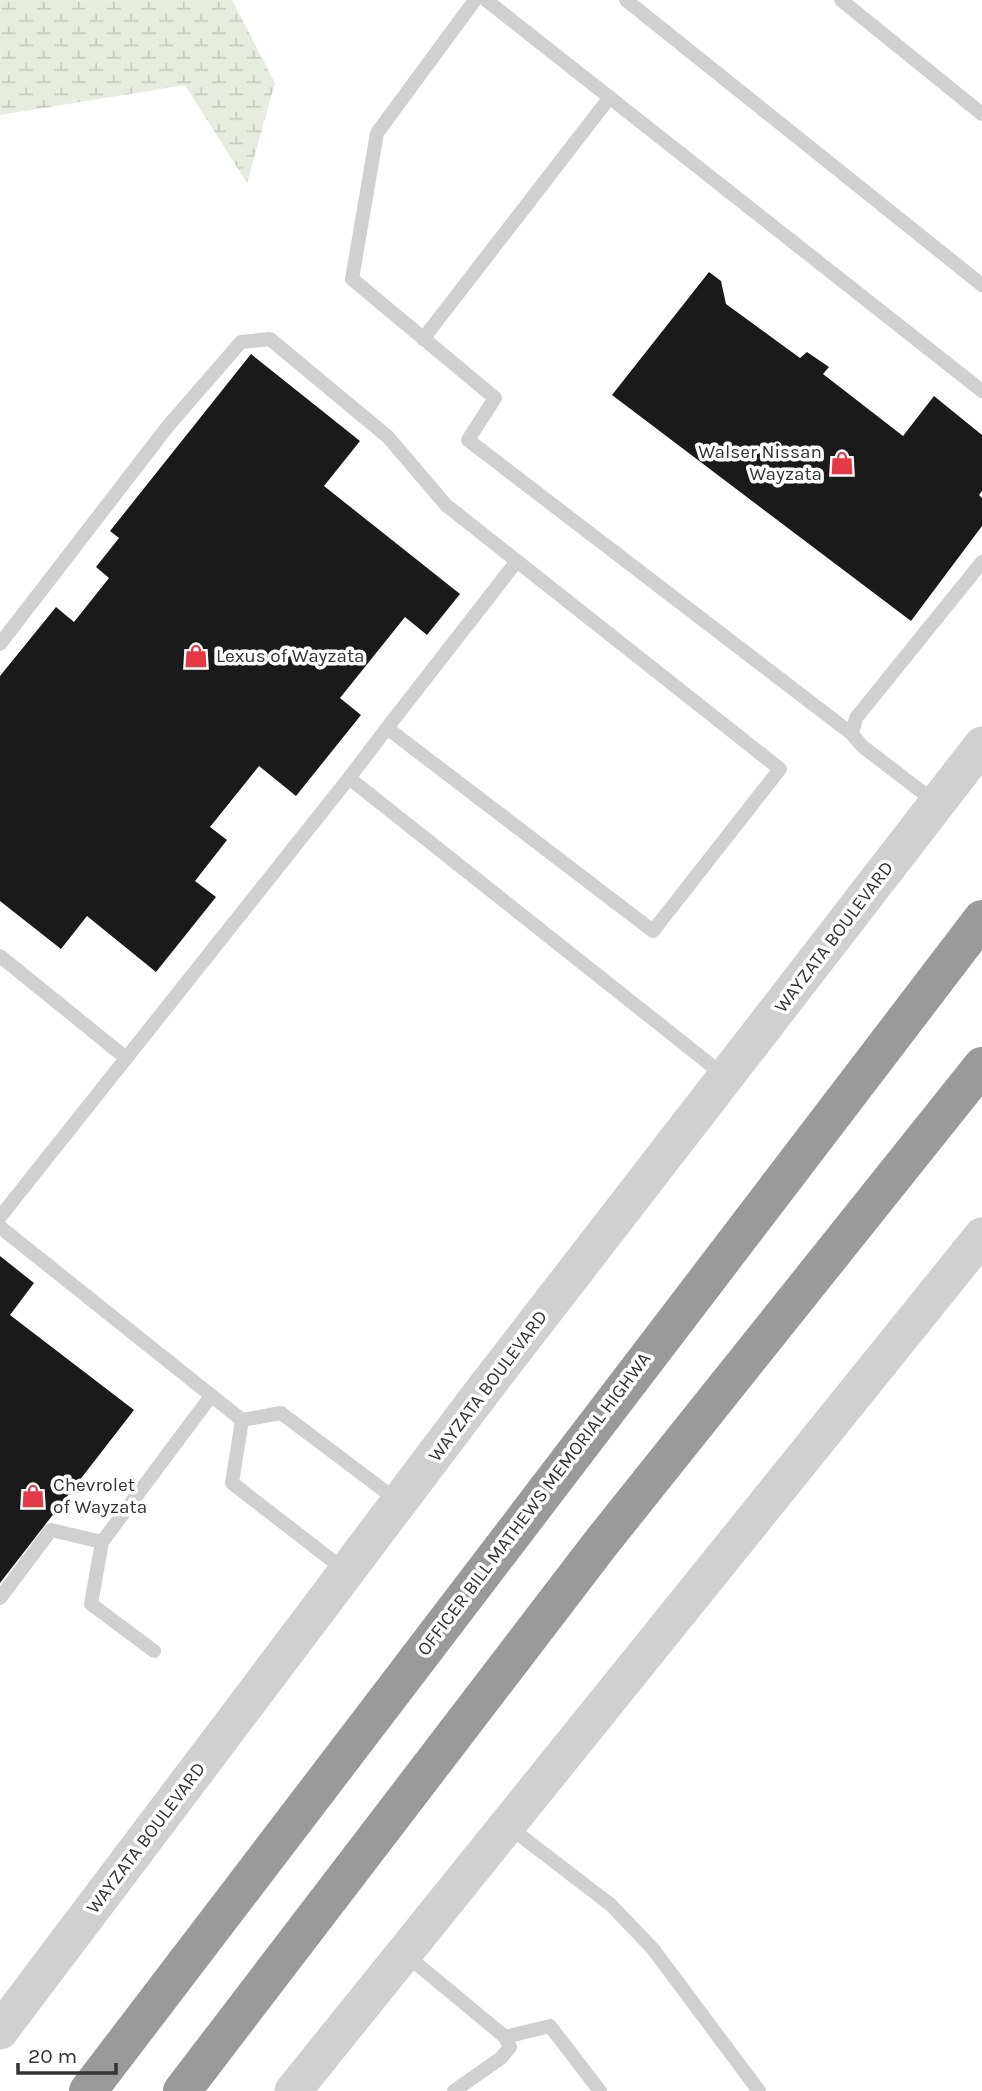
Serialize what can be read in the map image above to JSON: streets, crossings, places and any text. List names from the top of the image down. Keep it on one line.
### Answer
{"streets":{"highway":["OFFICER BILL MATHEWS MEMORIAL HIGHWA"],"street":["WAYZATA BOULEVARD"]},"places":{"shop":["Walser Nissan Wayzata","Lexus of Wayzata","Chevrolet of Wayzata"]},"scale_bar":"20 m"}
